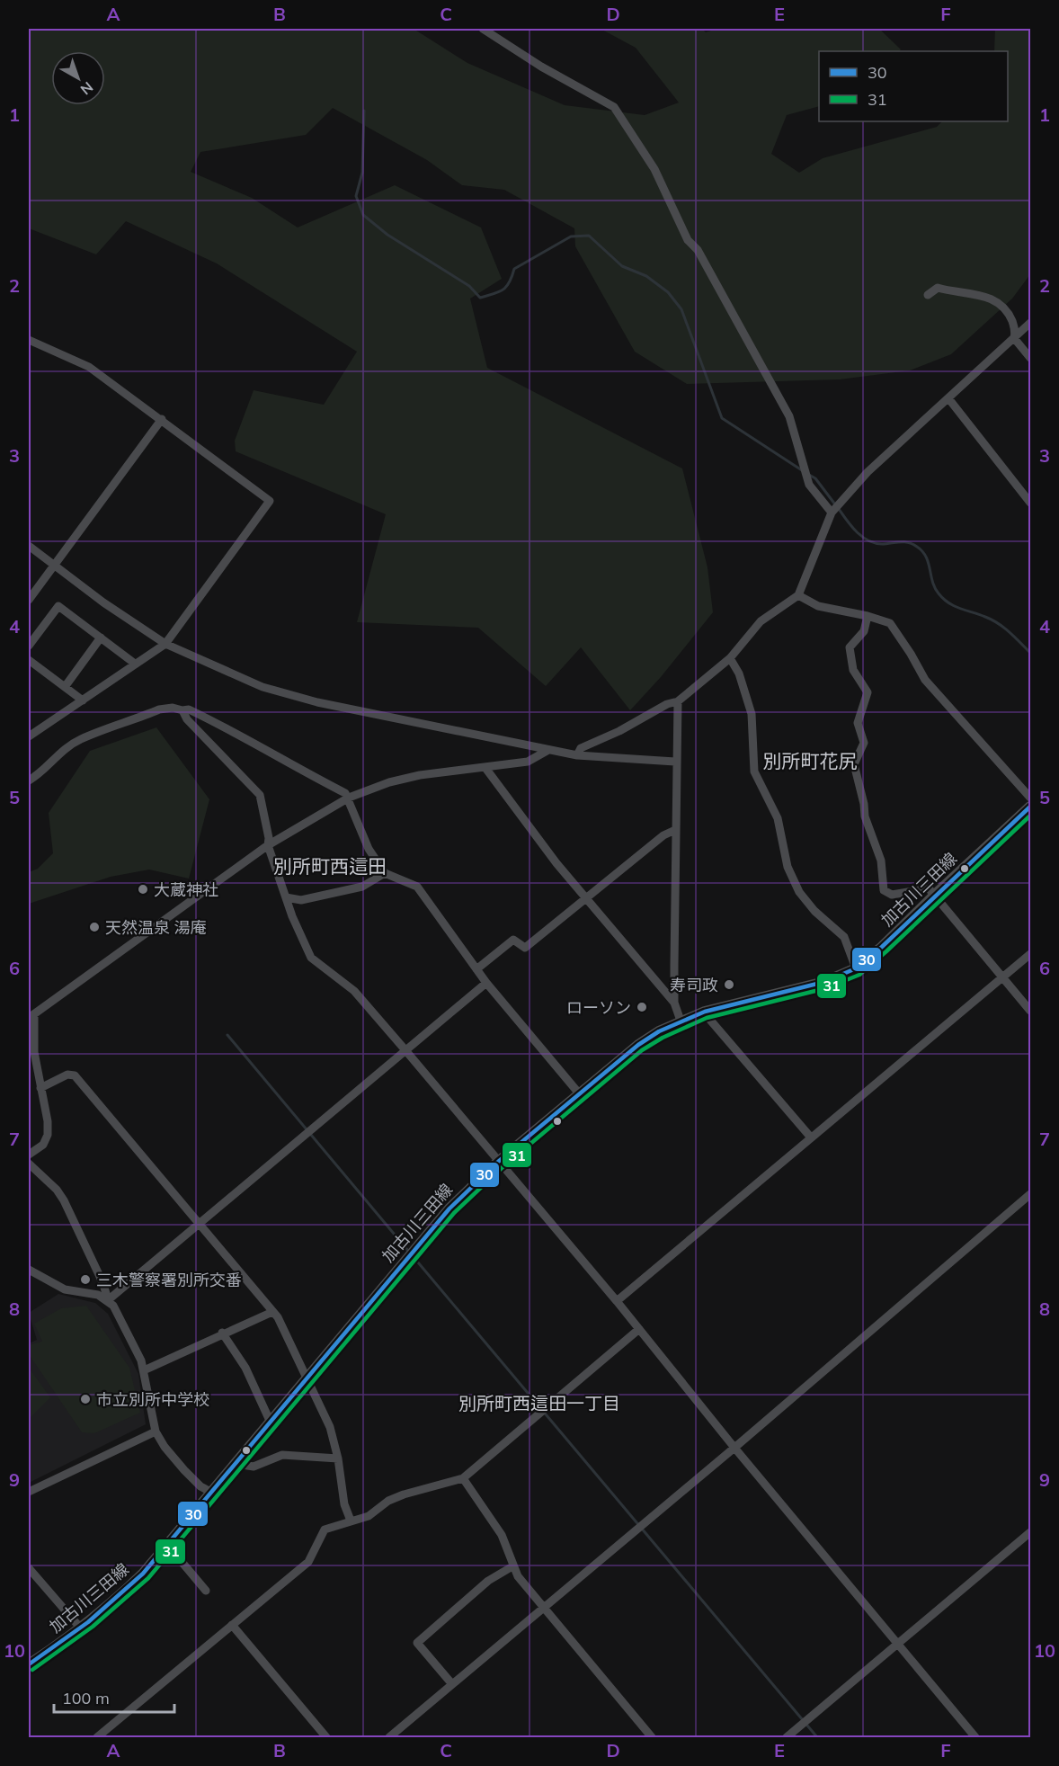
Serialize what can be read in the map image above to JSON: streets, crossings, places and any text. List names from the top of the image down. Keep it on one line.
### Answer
{"streets":{"main road":["加古川三田線"]},"districts":["別所町花尻","別所町西這田","別所町西這田一丁目"],"places":["大蔵神社","天然温泉 湯庵","寿司政","ローソン","三木警察署別所交番","市立別所中学校"],"lines":["transit line 30","transit line 31"],"legend":["30","31"],"scale_bar":"100 m","north":"bottom right","grid":{"columns":["A","B","C","D","E","F"],"rows":["1","2","3","4","5","6","7","8","9","10"]}}
